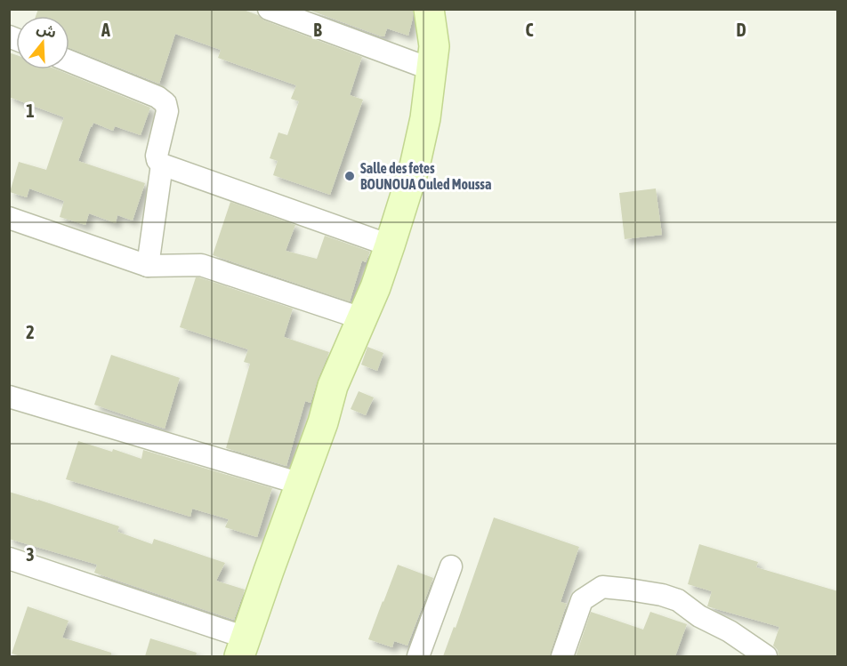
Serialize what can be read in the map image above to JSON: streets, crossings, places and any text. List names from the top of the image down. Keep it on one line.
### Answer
{"places":["Salle des fetes BOUNOUA Ouled Moussa"],"north":"top","grid":{"columns":["A","B","C","D"],"rows":["1","2","3"]}}
